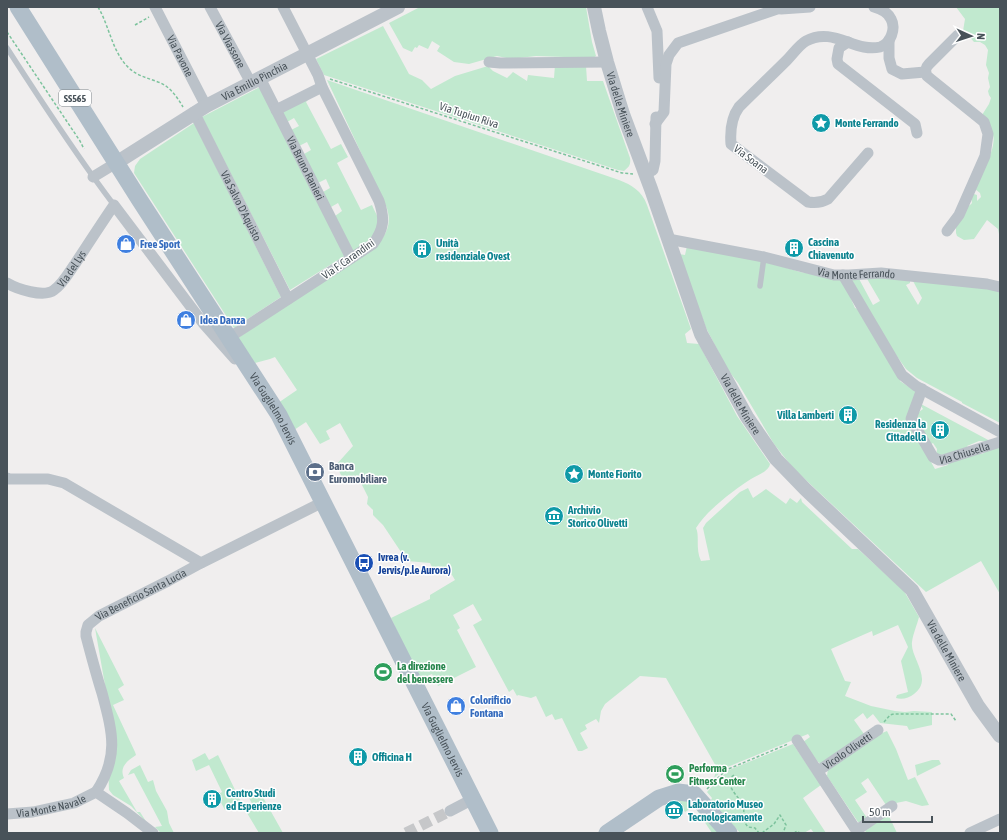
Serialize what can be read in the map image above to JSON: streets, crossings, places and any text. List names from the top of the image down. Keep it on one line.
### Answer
{"streets":{"main road":["SS565","Via Guglielmo Jervis"],"street":["Via Viassone","Via Pavone","Via Emilio Pinchia","Via delle Miniere","Via Soana","Via Bruno Ranieri","Via Salvo D'Aquisto","Via F. Carandini","Via del Lys","Via Monte Ferrando","Via Chiusella","Via Beneficio Santa Lucia","Vicolo Olivetti","Via Monte Navale"],"path":["Via Tupiun Riva"]},"crossings":[["Via Viassone","Via Emilio Pinchia"],["Via Viassone","Via Bruno Ranieri"],["Via Pavone","Via Emilio Pinchia"],["Via Pavone","Via Salvo D'Aquisto"],["Via Emilio Pinchia","Via Bruno Ranieri"],["Via Emilio Pinchia","Via Salvo D'Aquisto"],["Via Emilio Pinchia","Via F. Carandini"],["Via Emilio Pinchia","Via Guglielmo Jervis"],["Via delle Miniere","Via Tupiun Riva"],["Via delle Miniere","Via Monte Ferrando"],["Via Tupiun Riva","Via F. Carandini"],["Via Bruno Ranieri","Via F. Carandini"],["Via Salvo D'Aquisto","Via F. Carandini"],["Via F. Carandini","Via Guglielmo Jervis"],["Via Monte Ferrando","Via Chiusella"],["Via Guglielmo Jervis","Via Beneficio Santa Lucia"],["Via Beneficio Santa Lucia","Via Monte Navale"]],"places":{"place":["Monte Ferrando","Monte Fiorito"],"shop":["Free Sport","Idea Danza","Colorificio Fontana"],"building":["Cascina Chiavenuto","Unità residenziale Ovest","Villa Lamberti","Residenza la Cittadella","Officina H","Centro Studi ed Esperienze"],"bank":["Banca Euromobiliare"],"museum":["Archivio Storico Olivetti","Laboratorio Museo Tecnologicamente"],"bus stop":["Ivrea (v. Jervis/p.le Aurora)"],"sports":["La direzione del benessere","Performa Fitness Center"]},"scale_bar":"50 m","north":"right"}
